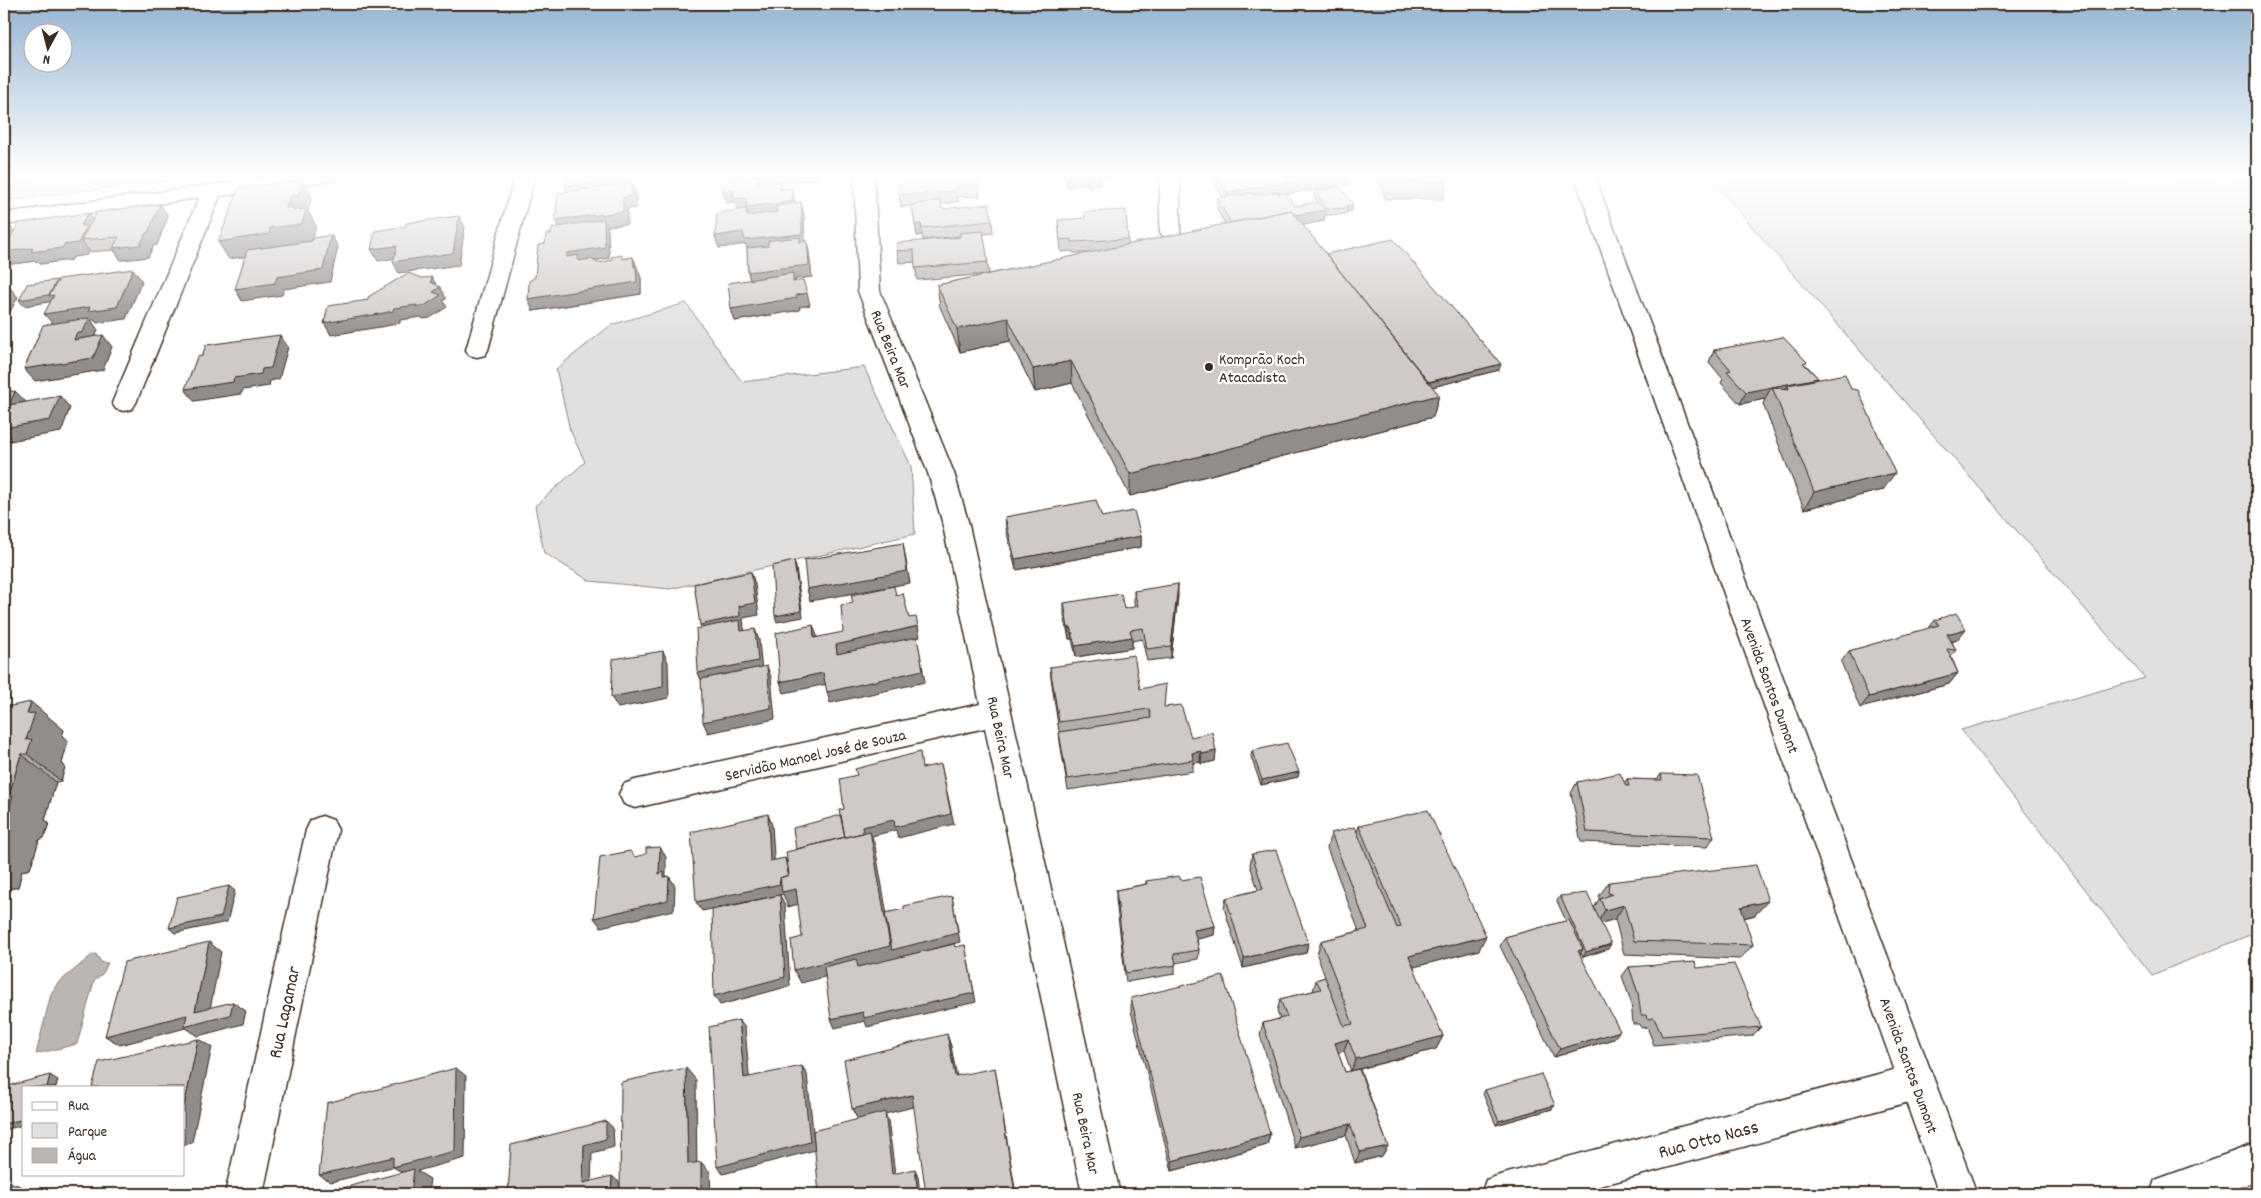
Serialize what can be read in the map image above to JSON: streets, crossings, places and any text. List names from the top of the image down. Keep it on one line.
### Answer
{"streets":{"street":["Rua Beira Mar","Avenida Santos Dumont","Servidão Manoel José de Souza","Rua Lagamar","Rua Otto Nass"]},"crossings":[["Rua Beira Mar","Servidão Manoel José de Souza"],["Avenida Santos Dumont","Rua Otto Nass"]],"places":["Komprão Koch Atacadista"],"legend":["Rua","Parque","Água"],"north":"bottom"}
